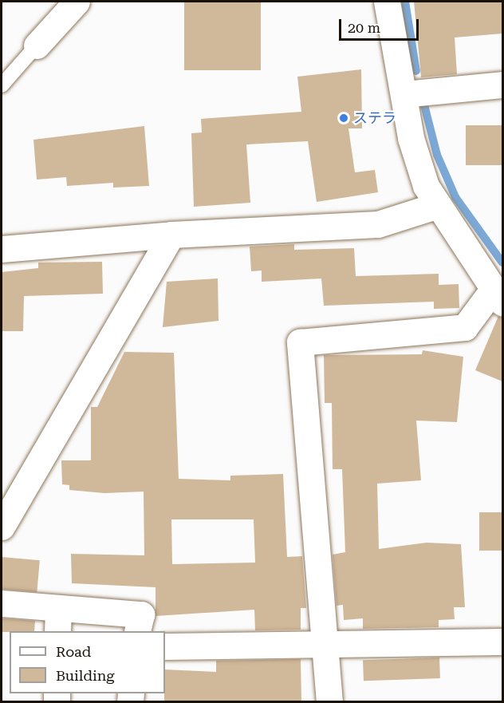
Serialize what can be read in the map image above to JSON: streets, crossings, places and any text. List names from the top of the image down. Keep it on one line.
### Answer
{"places":["ステラ"],"legend":["Road","Building"],"scale_bar":"20 m"}
